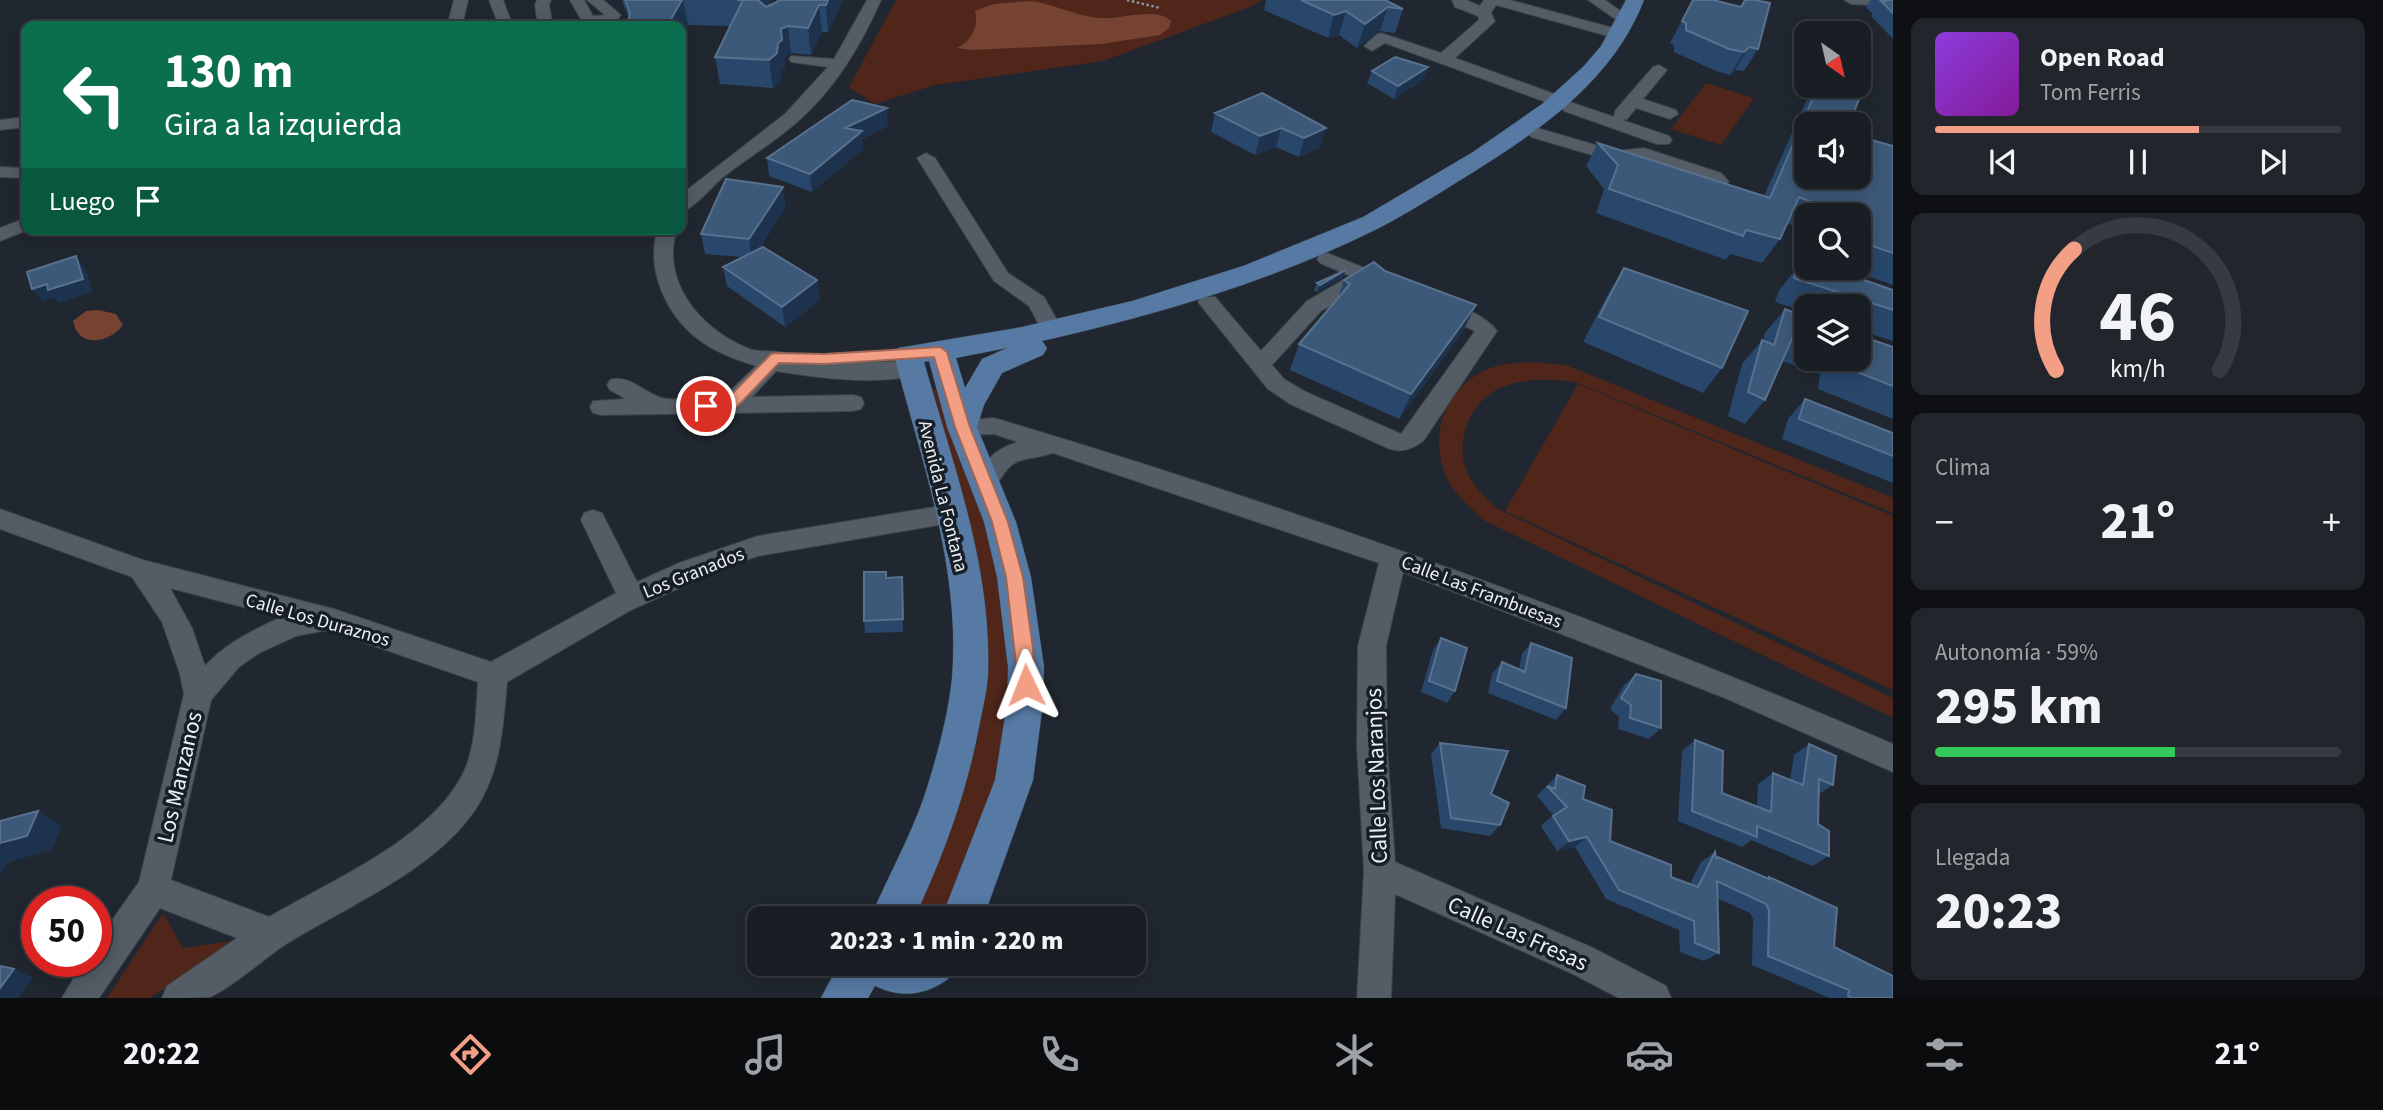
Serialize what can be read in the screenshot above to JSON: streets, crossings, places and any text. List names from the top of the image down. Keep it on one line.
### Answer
{"streets":{"main road":["Avenida La Fontana"],"street":["Los Granados","Calle Las Frambuesas","Calle Los Duraznos","Calle Los Naranjos","Los Manzanos","Calle Las Fresas"]},"crossings":[["Avenida La Fontana","Los Granados"],["Avenida La Fontana","Calle Las Frambuesas"],["Los Granados","Calle Los Duraznos"],["Calle Las Frambuesas","Calle Los Naranjos"],["Calle Los Duraznos","Los Manzanos"],["Calle Los Naranjos","Calle Las Fresas"]],"north":"bottom right","page":{"turn":["130 m","Gira a la izquierda"],"song":["Open Road","Tom Ferris"],"then":"Luego","tile":["Clima",["Autonomía · 59%","295 km"],["Llegada","20:23"]],"heat":["−","21°","+"],"limit":"50","trip":"20:23 · 1 min · 220 m","tabs":["20:22","21°"],"gauge":["46","km/h"]}}
